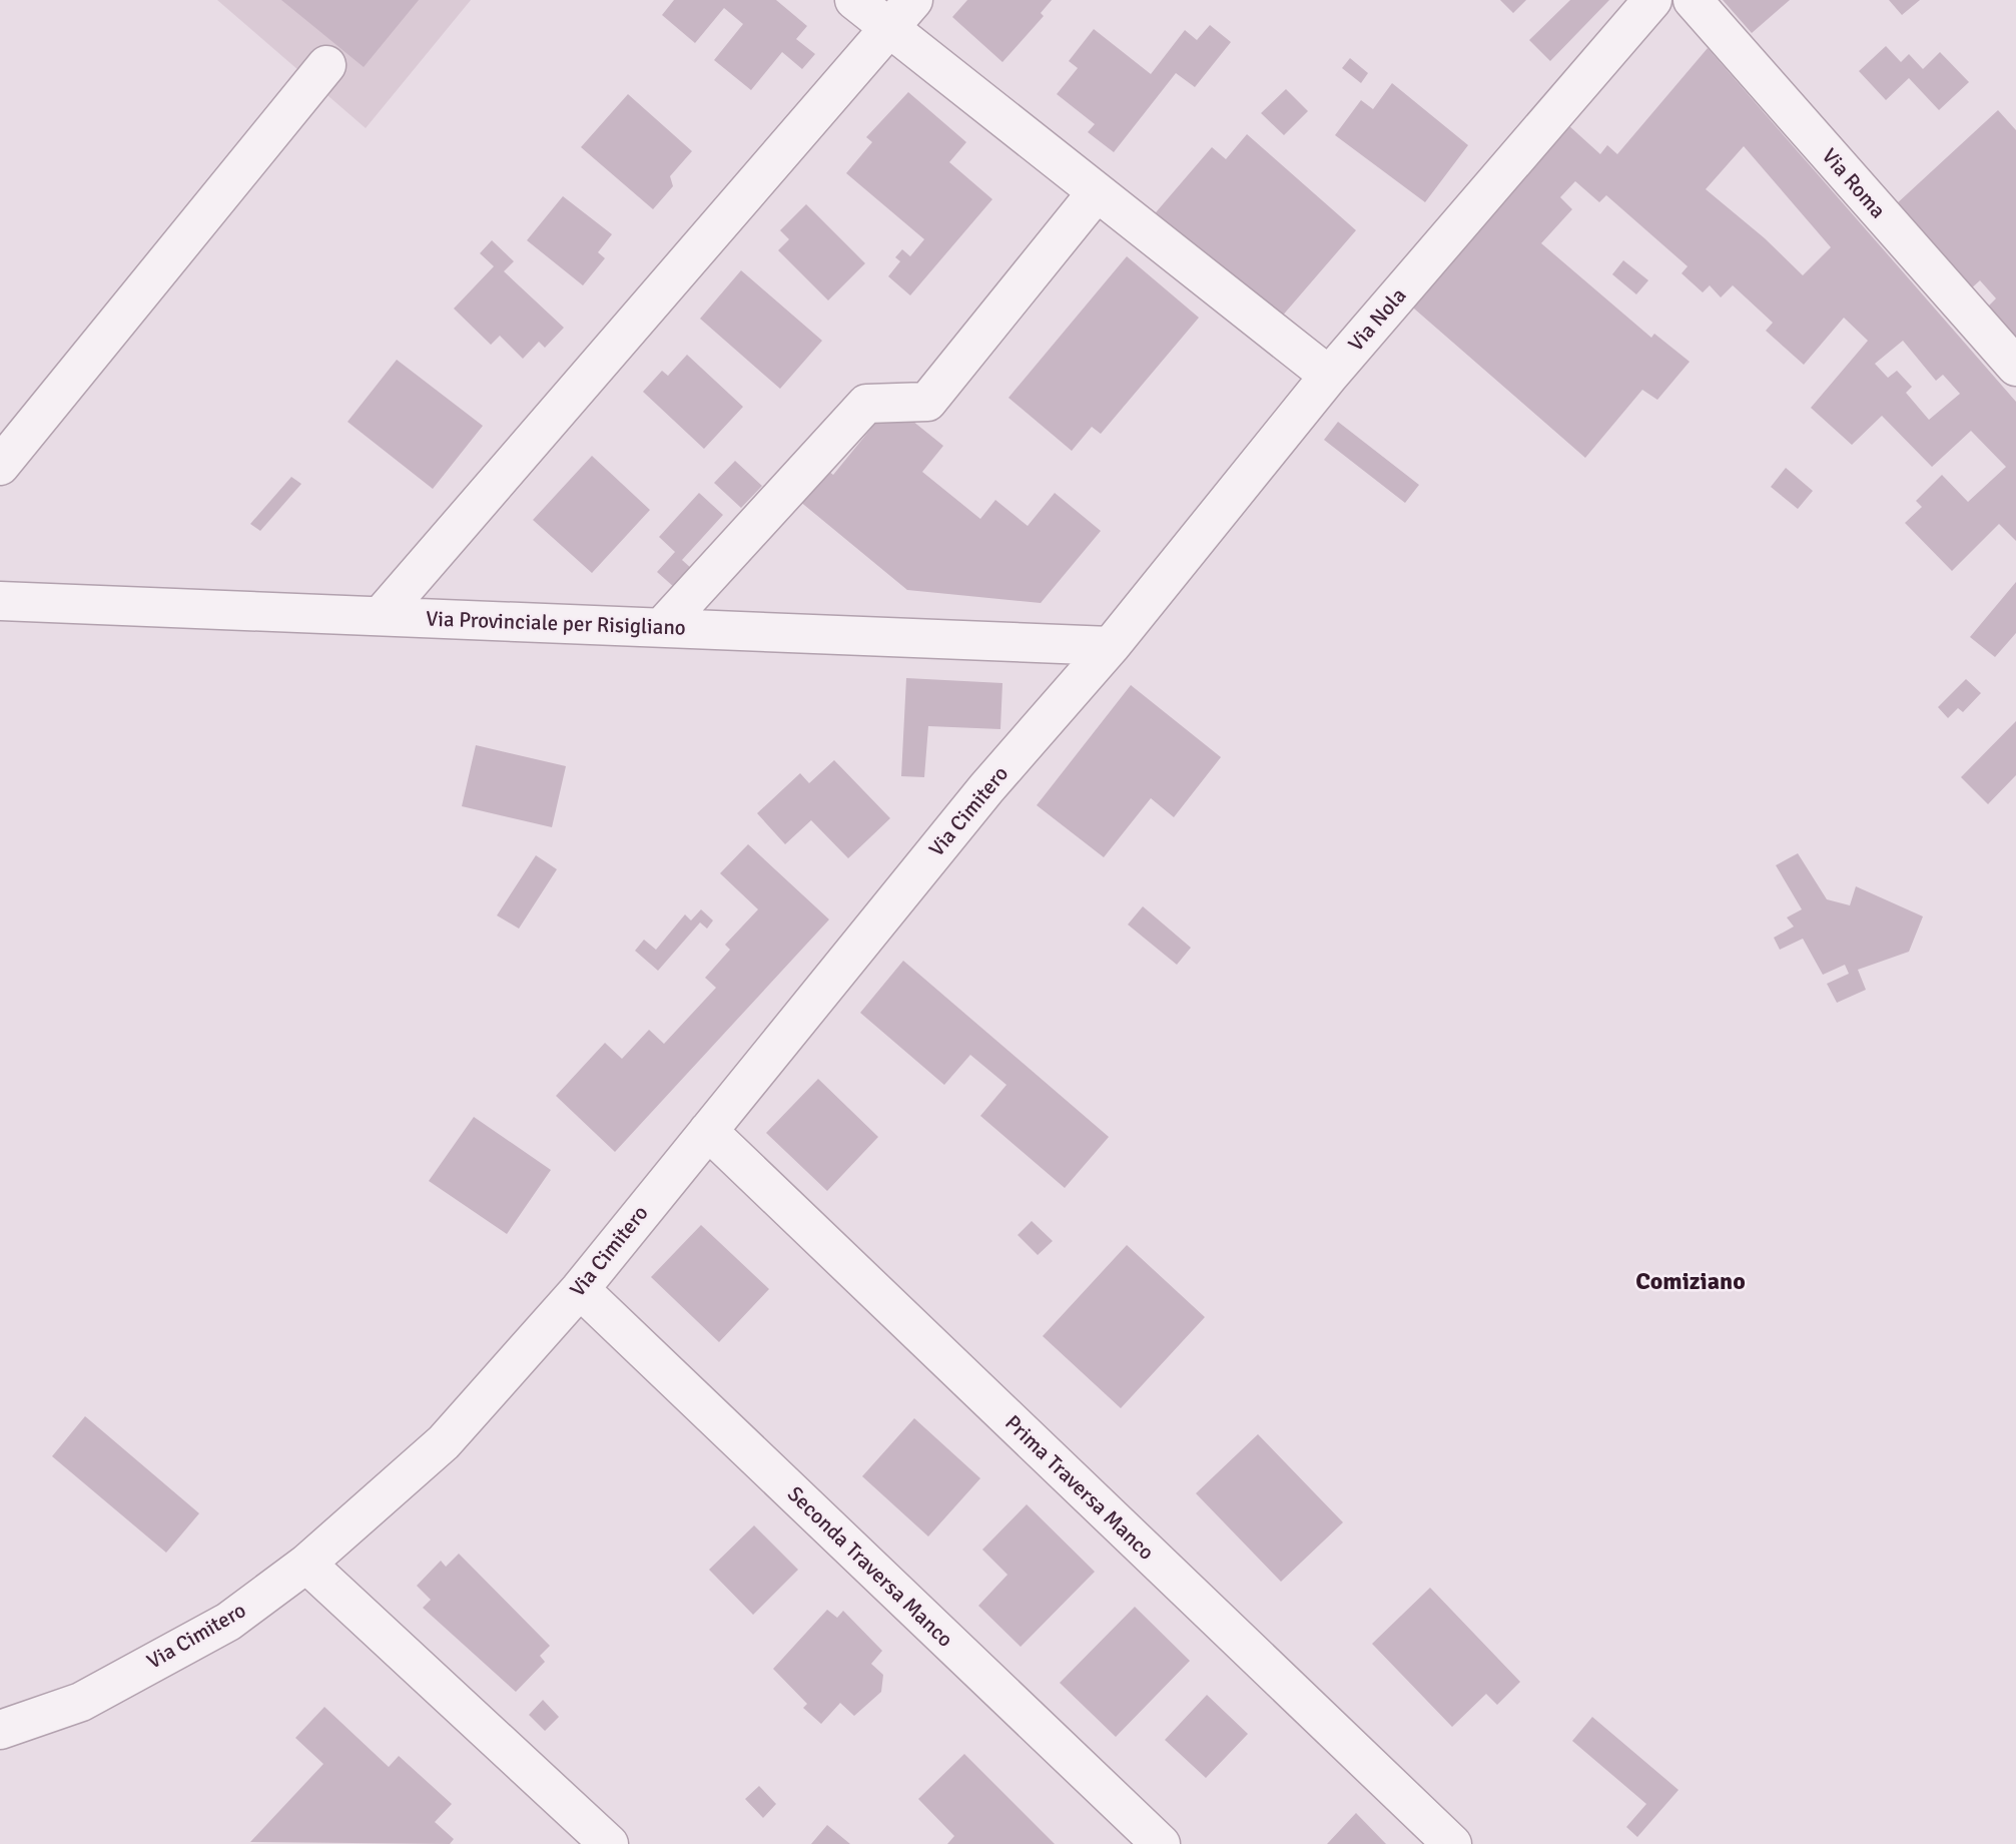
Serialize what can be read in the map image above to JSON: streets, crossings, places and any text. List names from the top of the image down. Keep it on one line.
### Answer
{"streets":{"street":["Via Roma","Via Nola","Via Provinciale per Risigliano","Via Cimitero","Prima Traversa Manco","Seconda Traversa Manco"]},"crossings":[["Via Nola","Via Provinciale per Risigliano"],["Via Nola","Via Cimitero"],["Via Provinciale per Risigliano","Via Cimitero"],["Via Cimitero","Prima Traversa Manco"],["Via Cimitero","Seconda Traversa Manco"]],"districts":["Comiziano"]}
